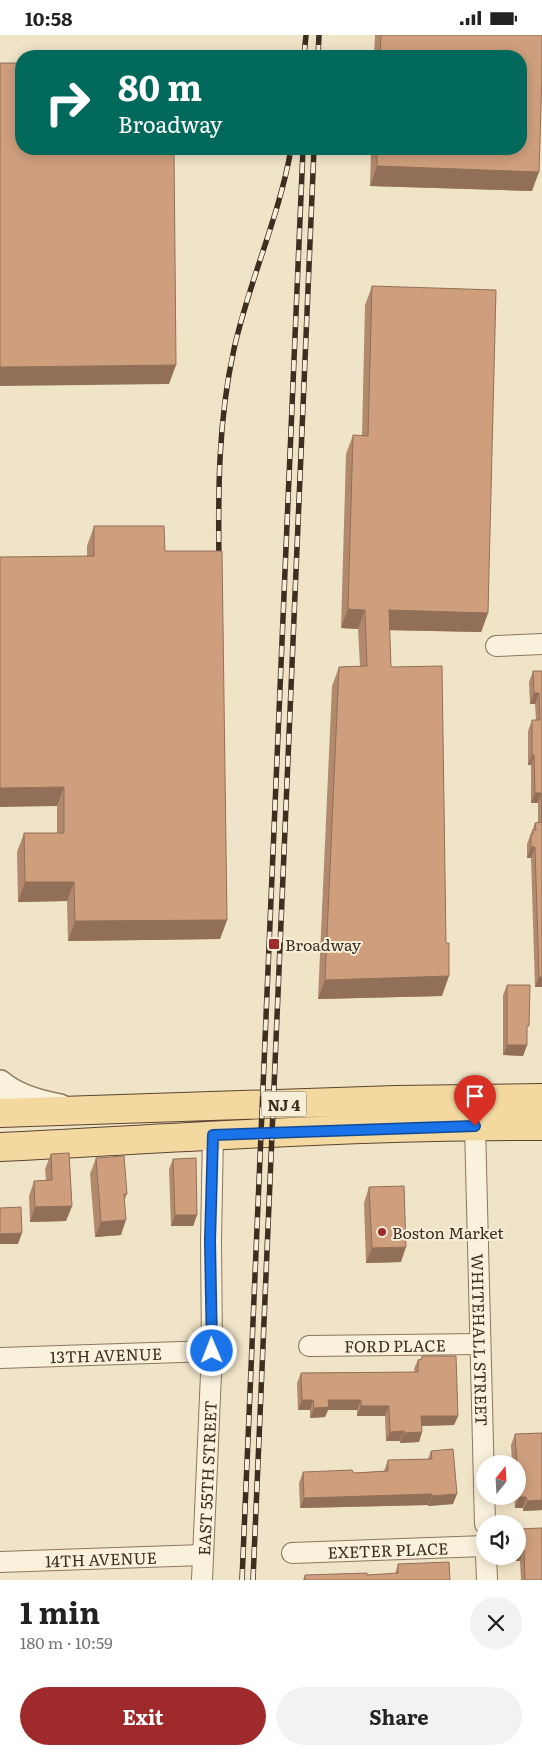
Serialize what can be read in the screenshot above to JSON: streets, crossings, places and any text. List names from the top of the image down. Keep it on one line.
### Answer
{"streets":{"main road":["NJ 4"],"street":["WHITEHALL STREET","FORD PLACE","13TH AVENUE","EAST 55TH STREET","EXETER PLACE","14TH AVENUE"]},"crossings":[["NJ 4","WHITEHALL STREET"],["NJ 4","EAST 55TH STREET"],["WHITEHALL STREET","FORD PLACE"],["13TH AVENUE","EAST 55TH STREET"],["EAST 55TH STREET","14TH AVENUE"]],"places":{"transit":["Broadway"],"other":["Boston Market"]},"north":"top","page":{"status":"10:58","turn":["80 m","Broadway"],"heading":["1 min","180 m · 10:59"],"buttons":["Exit","Share"]}}
